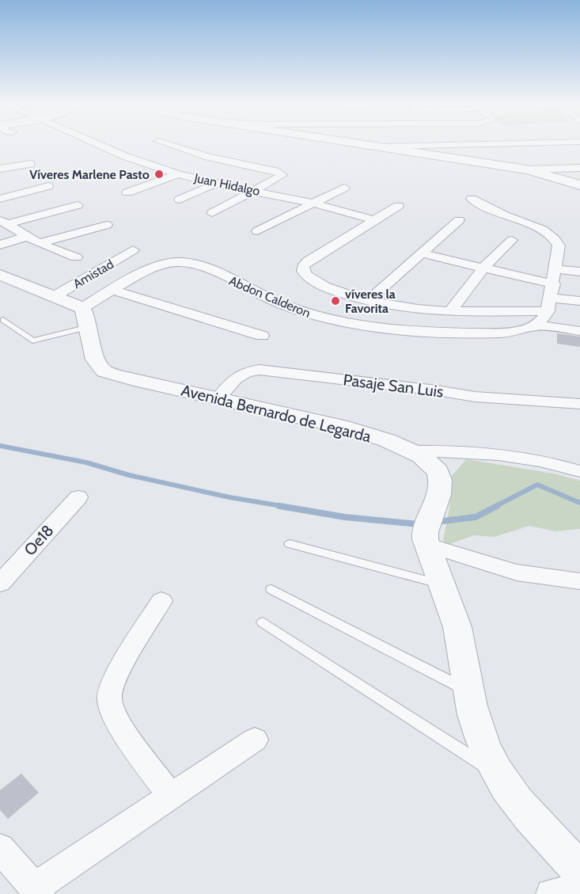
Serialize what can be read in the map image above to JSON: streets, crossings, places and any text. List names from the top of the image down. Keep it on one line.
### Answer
{"streets":{"street":["Juan Hidalgo","Amistad","Abdon Calderon","Pasaje San Luis","Avenida Bernardo de Legarda","Oe18"]},"crossings":[["Abdon Calderon","Avenida Bernardo de Legarda"],["Pasaje San Luis","Avenida Bernardo de Legarda"]],"places":["Víveres Marlene Pasto","víveres la Favorita"]}
